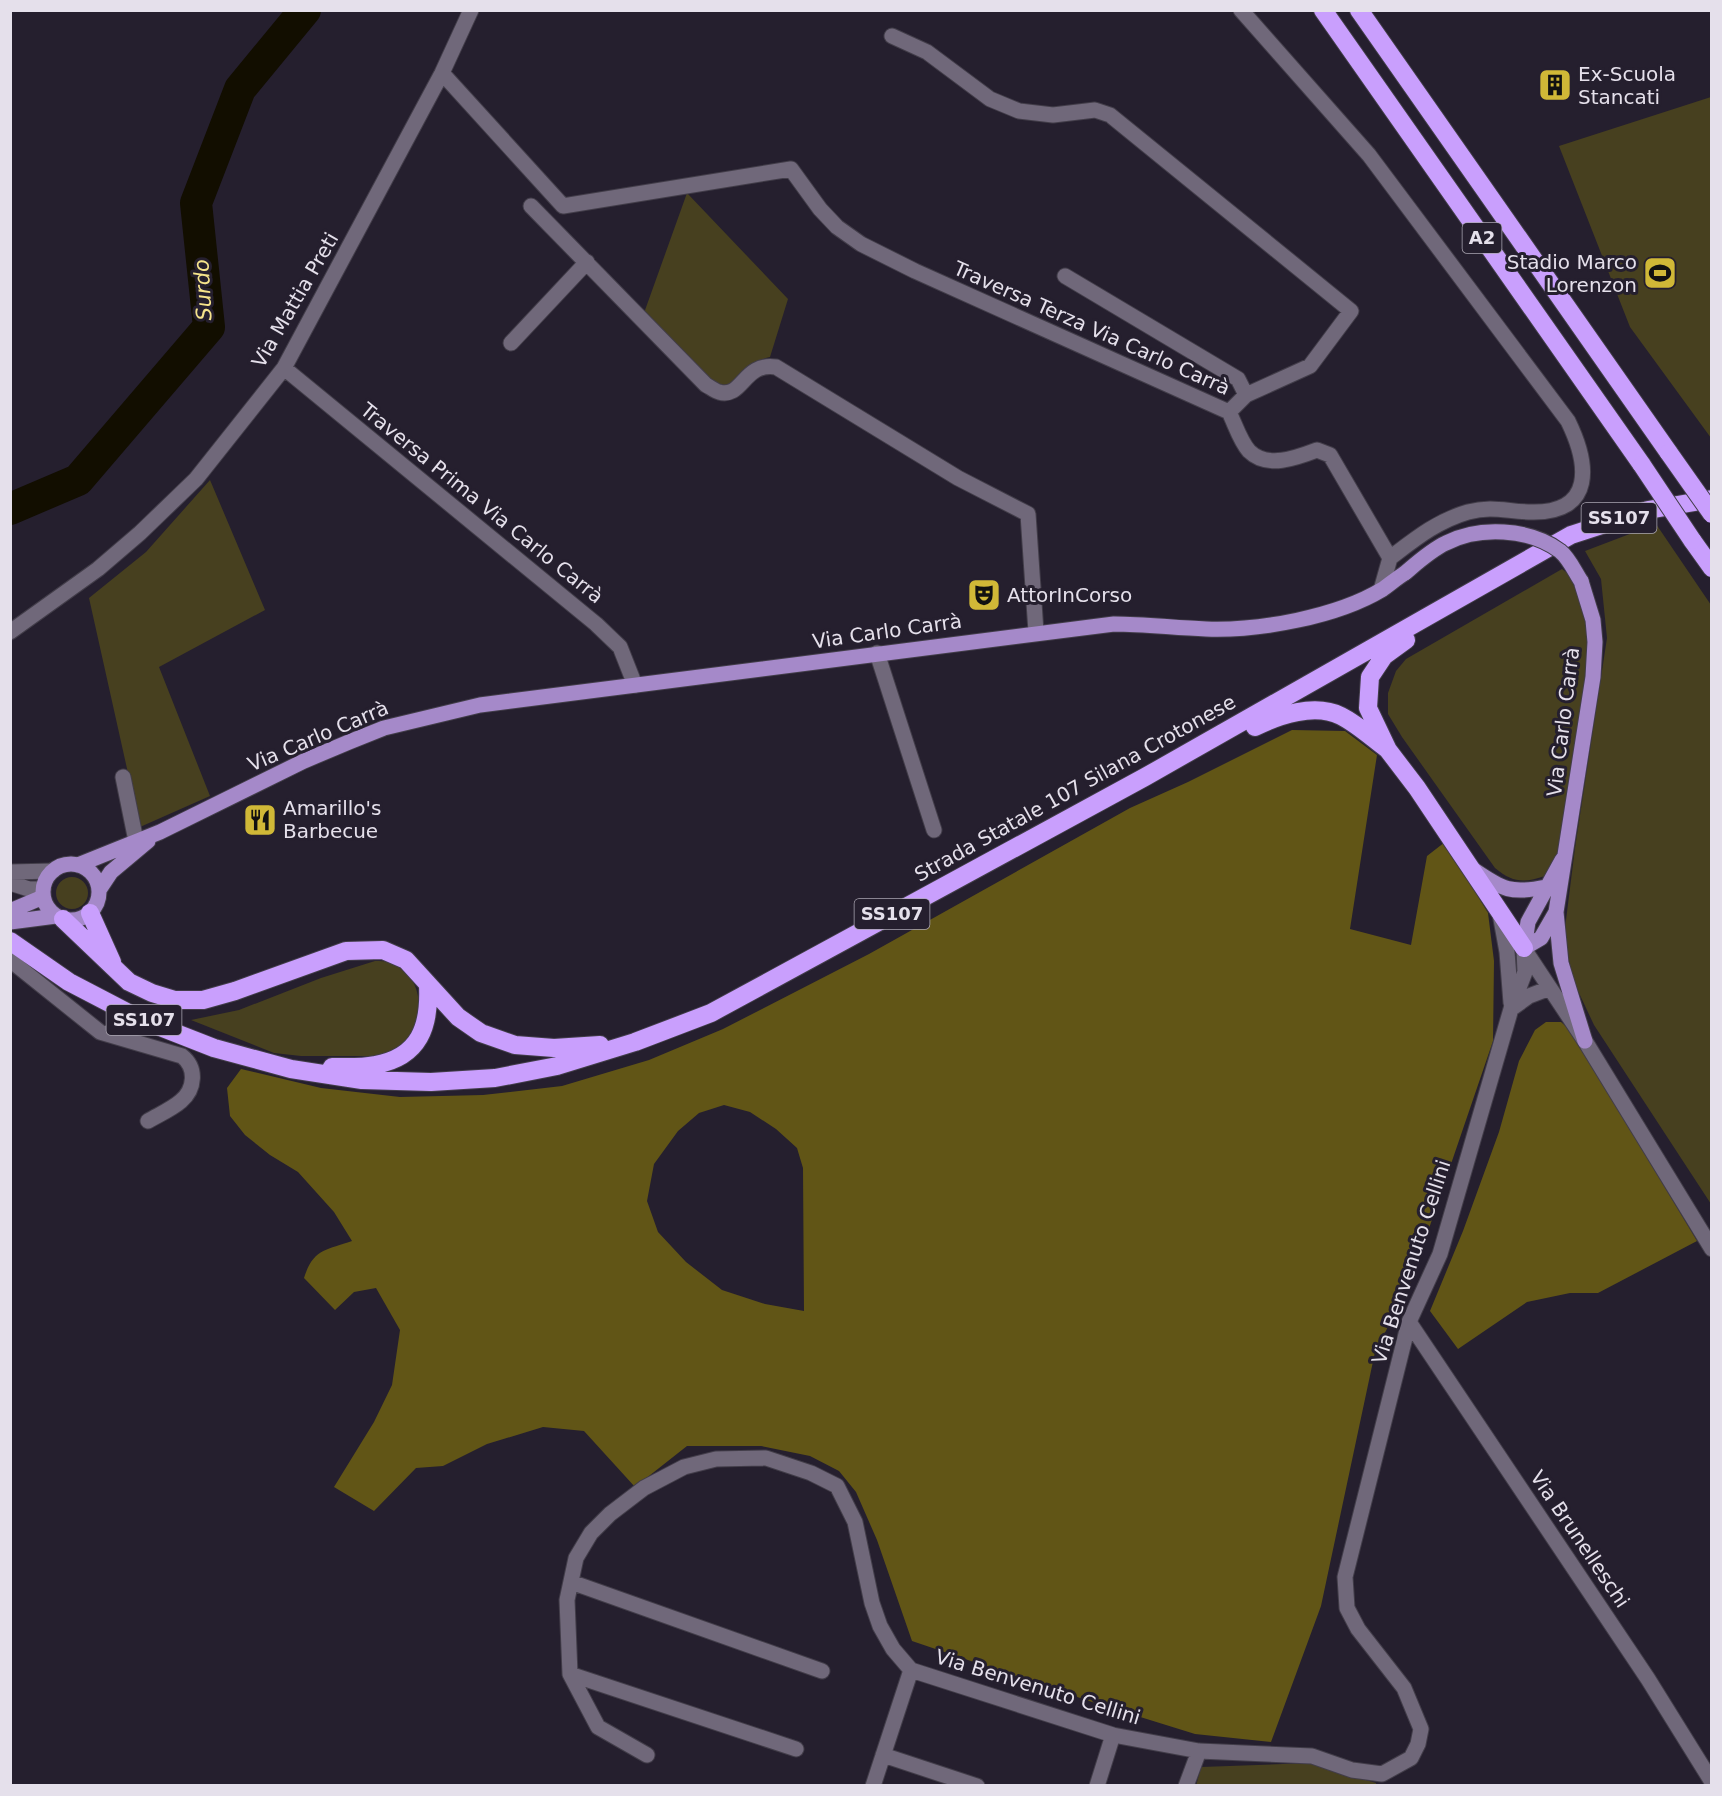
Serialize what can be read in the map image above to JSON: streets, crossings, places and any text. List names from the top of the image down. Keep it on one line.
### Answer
{"streets":{"highway":["A2","SS107","Strada Statale 107 Silana Crotonese"],"main road":["Via Carlo Carrà"],"street":["Via Mattia Preti","Traversa Terza Via Carlo Carrà","Traversa Prima Via Carlo Carrà","Via Benvenuto Cellini","Via Brunelleschi"]},"crossings":[["Via Mattia Preti","Traversa Terza Via Carlo Carrà"],["Via Mattia Preti","Traversa Prima Via Carlo Carrà"],["Traversa Prima Via Carlo Carrà","Via Carlo Carrà"],["Via Carlo Carrà","Via Benvenuto Cellini"],["Via Benvenuto Cellini","Via Brunelleschi"]],"water":["Surdo"],"places":{"building":["Ex-Scuola Stancati"],"sports":["Stadio Marco Lorenzon"],"theatre":["AttorInCorso"],"restaurant":["Amarillo's Barbecue"]}}
